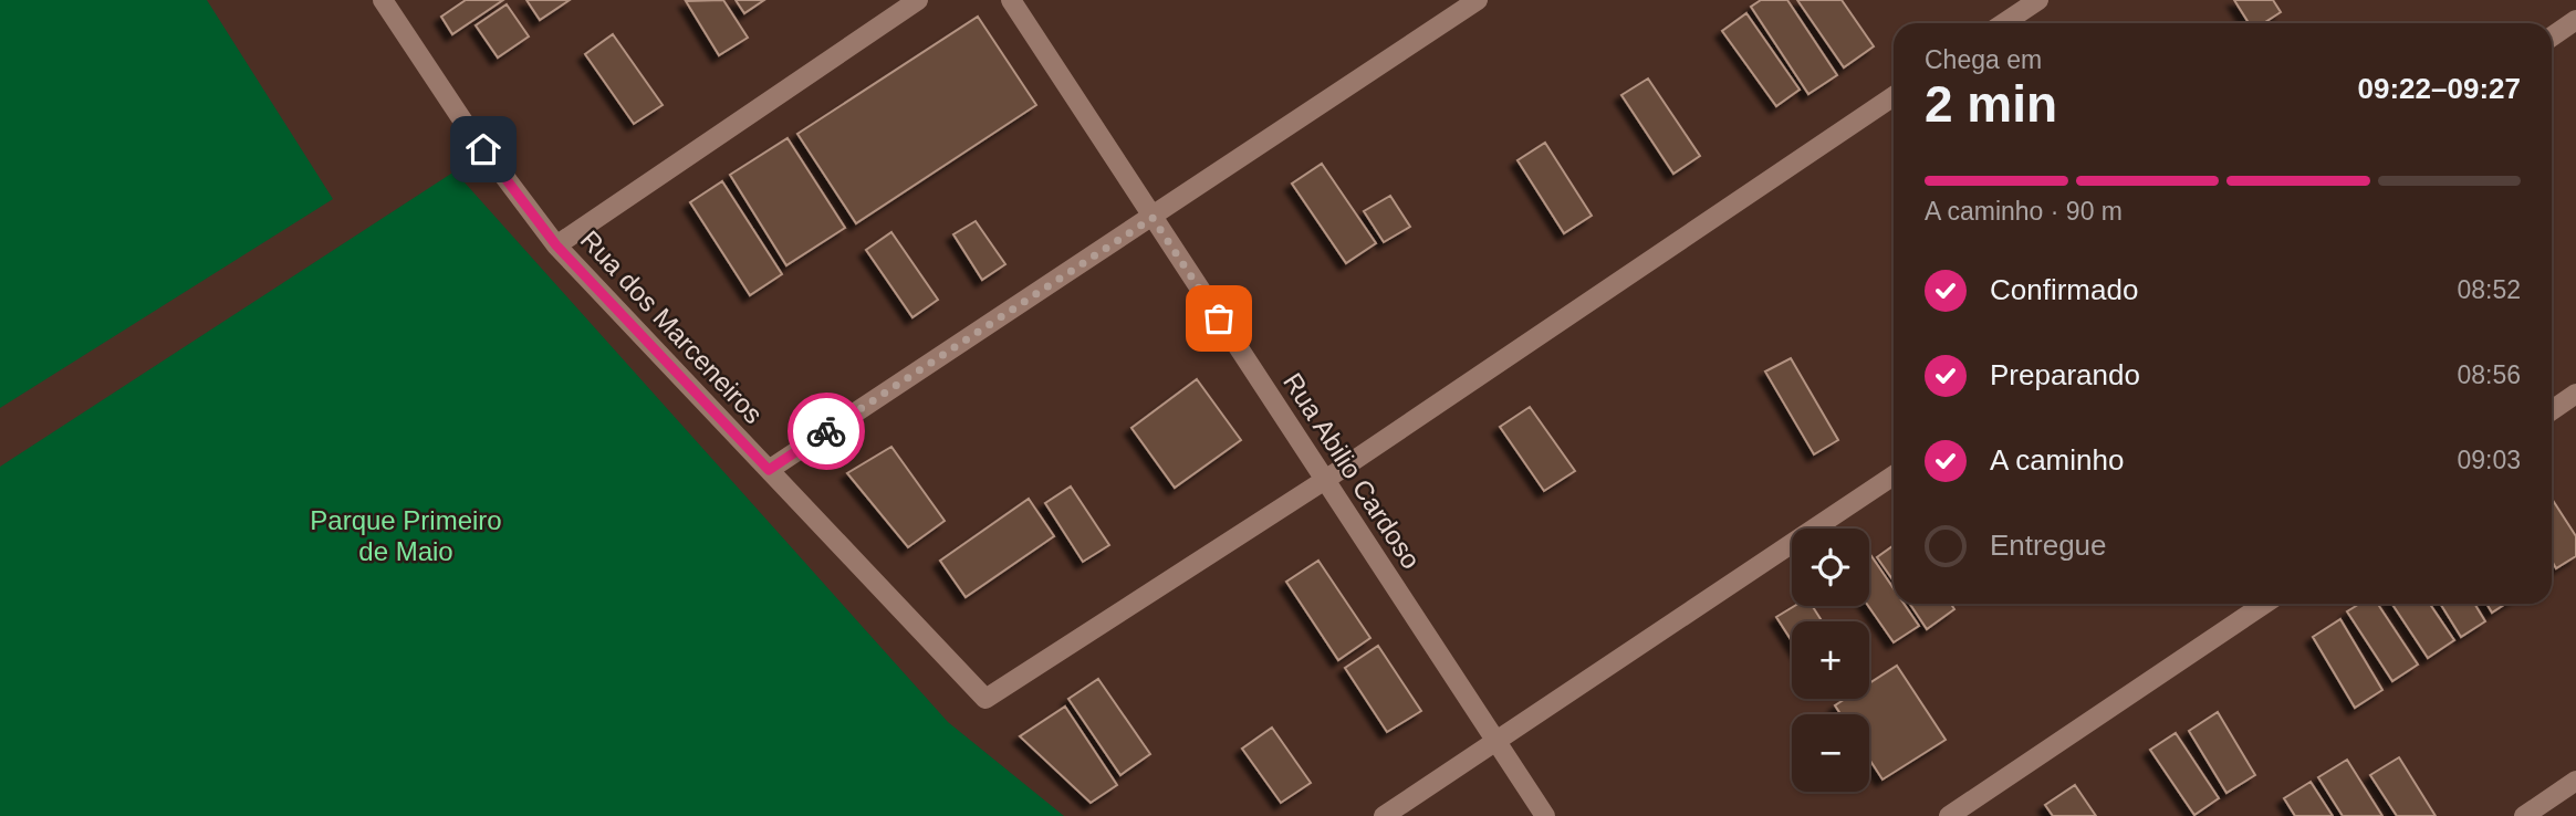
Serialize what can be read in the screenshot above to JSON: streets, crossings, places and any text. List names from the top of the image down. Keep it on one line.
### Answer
{"streets":{"street":["Rua dos Marceneiros","Rua Abilio Cardoso"]},"crossings":[["Rua dos Marceneiros","Rua Abilio Cardoso"]],"parks":["Parque Primeiro de Maio"],"page":{"heading":["2 min","Chega em","09:22–09:27"],"bar":"A caminho · 90 m","list":[["Confirmado","08:52"],["Preparando","08:56"],["A caminho","09:03"],"Entregue"],"map_buttons":["+","−"]}}
